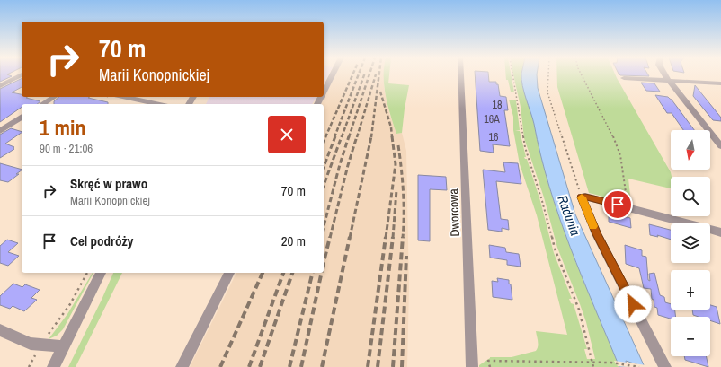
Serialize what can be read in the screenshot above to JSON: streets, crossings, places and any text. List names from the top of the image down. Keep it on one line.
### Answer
{"streets":{"street":["Dworcowa"]},"water":["Radunia"],"house_numbers":["18","16A","16"],"north":"bottom","page":{"turn":["70 m","Marii Konopnickiej"],"heading":["1 min","90 m · 21:06"],"map_buttons":["+","−"],"list":[{"name":"Skręć w prawo","note":"Marii Konopnickiej","value":"70 m"},{"name":"Cel podróży","value":"20 m"}]}}
